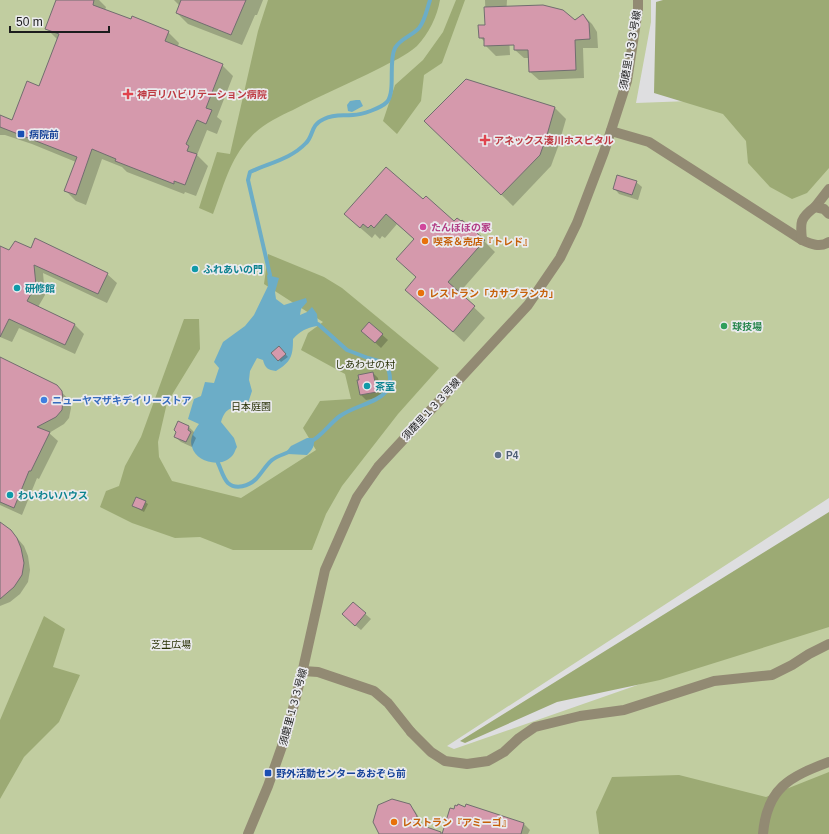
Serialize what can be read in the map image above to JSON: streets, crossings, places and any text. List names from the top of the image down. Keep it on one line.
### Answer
{"streets":{"street":["須磨里１３３号線"]},"parks":["しあわせの村","日本庭園","芝生広場"],"places":{"health":["神戸リハビリテーション病院","アネックス湊川ホスピタル"],"transit":["病院前","野外活動センターあおぞら前"],"other":["たんぽぽの家","喫茶＆売店『トレド』","ふれあいの門","研修館","レストラン「カサブランカ」","球技場","茶室","ニューヤマザキデイリーストア","P4","わいわいハウス","レストラン『アミーゴ』"]},"scale_bar":"50 m"}
